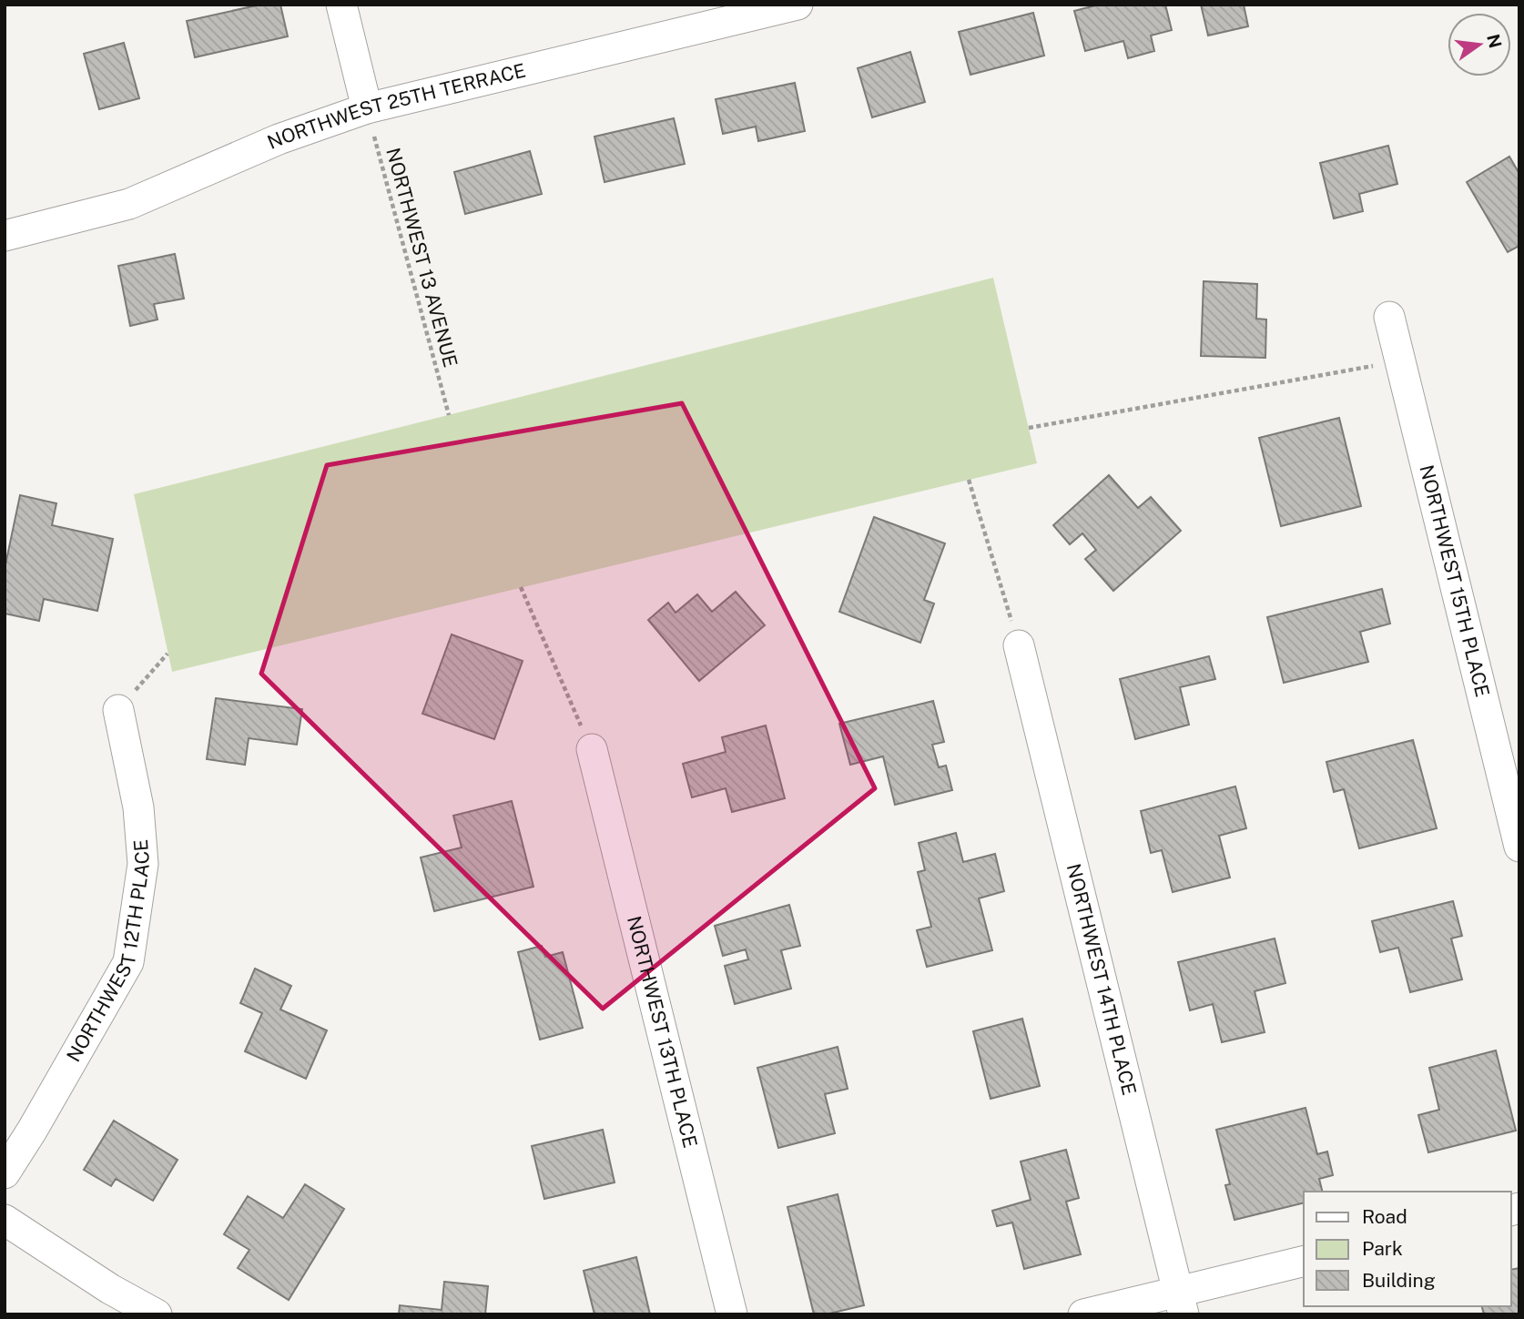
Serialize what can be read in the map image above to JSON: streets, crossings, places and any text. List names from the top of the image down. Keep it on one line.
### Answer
{"streets":{"street":["NORTHWEST 25TH TERRACE","NORTHWEST 15TH PLACE","NORTHWEST 12TH PLACE","NORTHWEST 14TH PLACE","NORTHWEST 13TH PLACE"],"path":["NORTHWEST 13 AVENUE"]},"crossings":[["NORTHWEST 25TH TERRACE","NORTHWEST 13 AVENUE"]],"legend":["Road","Park","Building"],"north":"right"}
